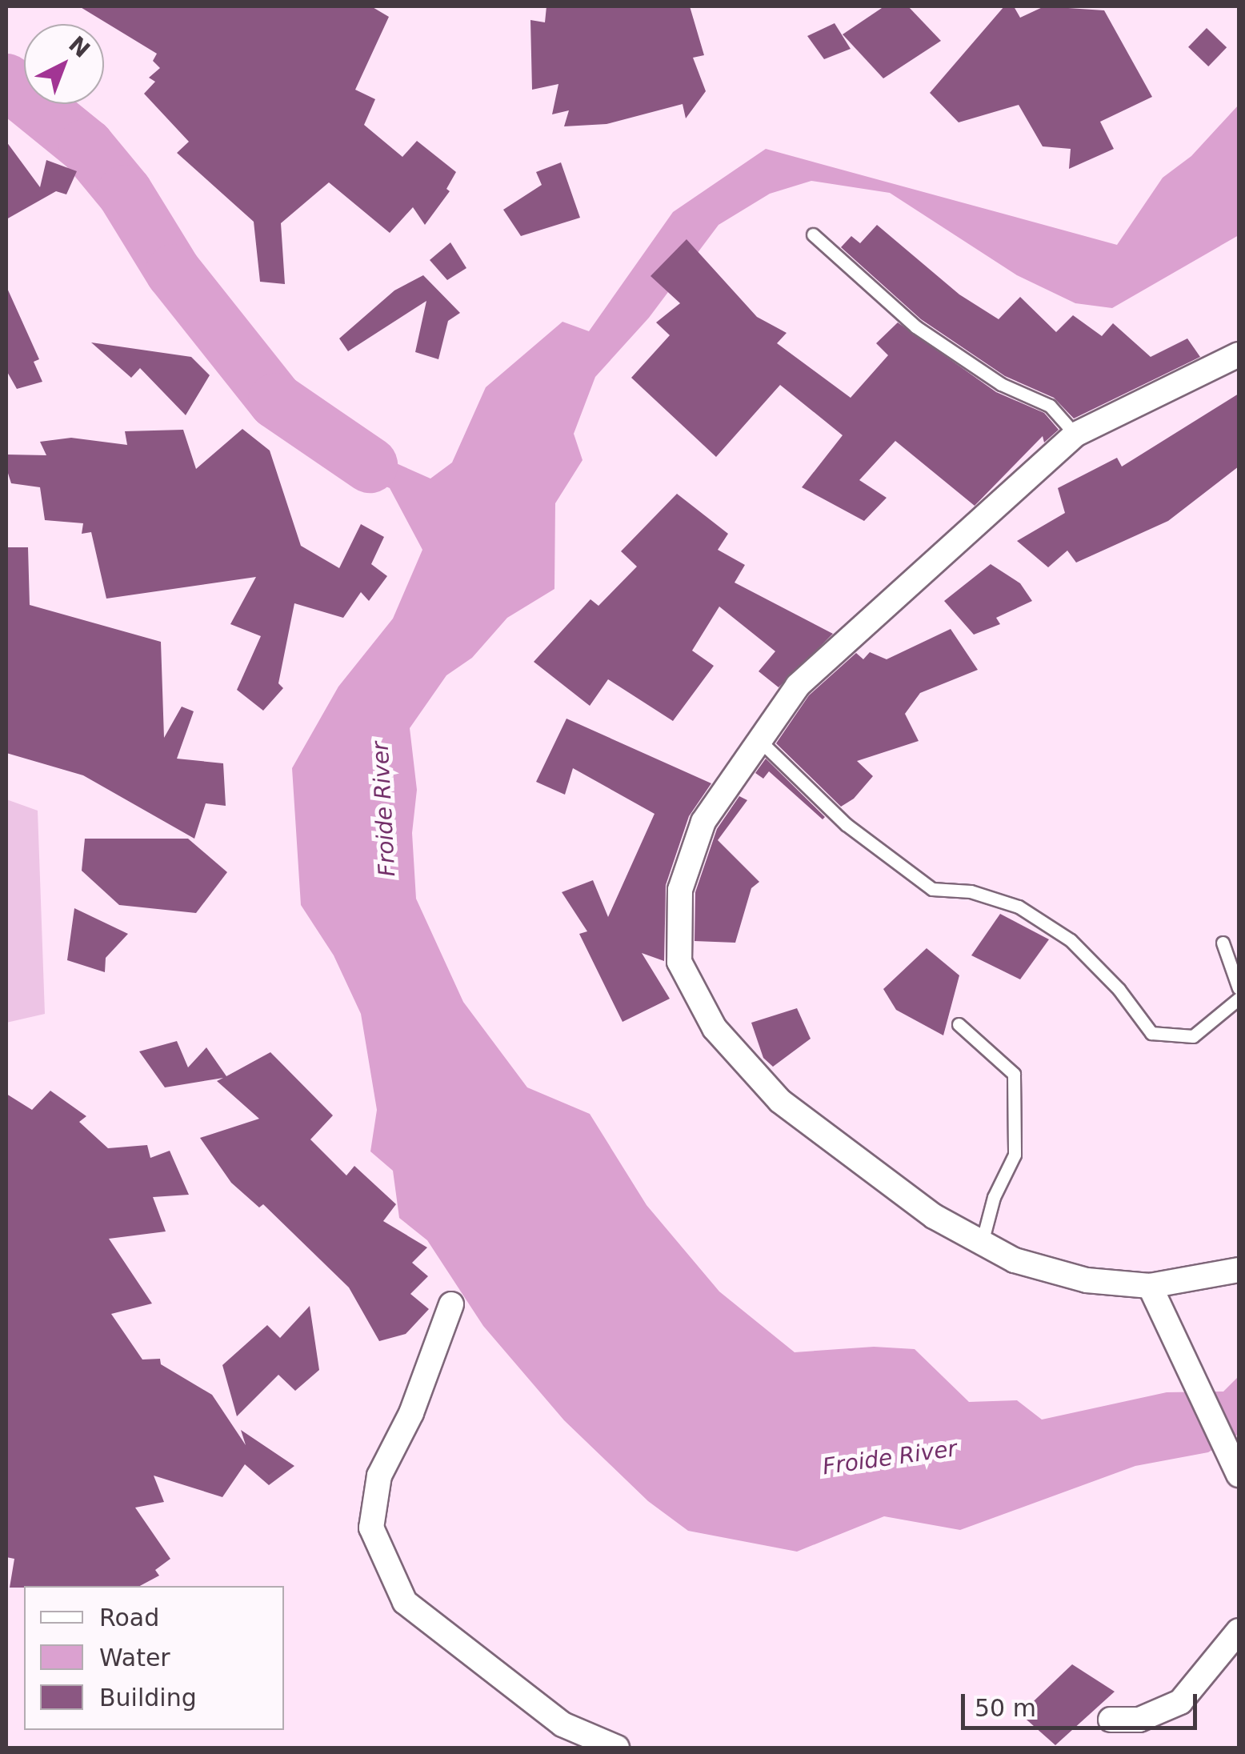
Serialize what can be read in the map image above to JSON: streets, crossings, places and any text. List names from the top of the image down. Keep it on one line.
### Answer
{"water":["Froide River"],"legend":["Road","Water","Building"],"scale_bar":"50 m","north":"top right"}
